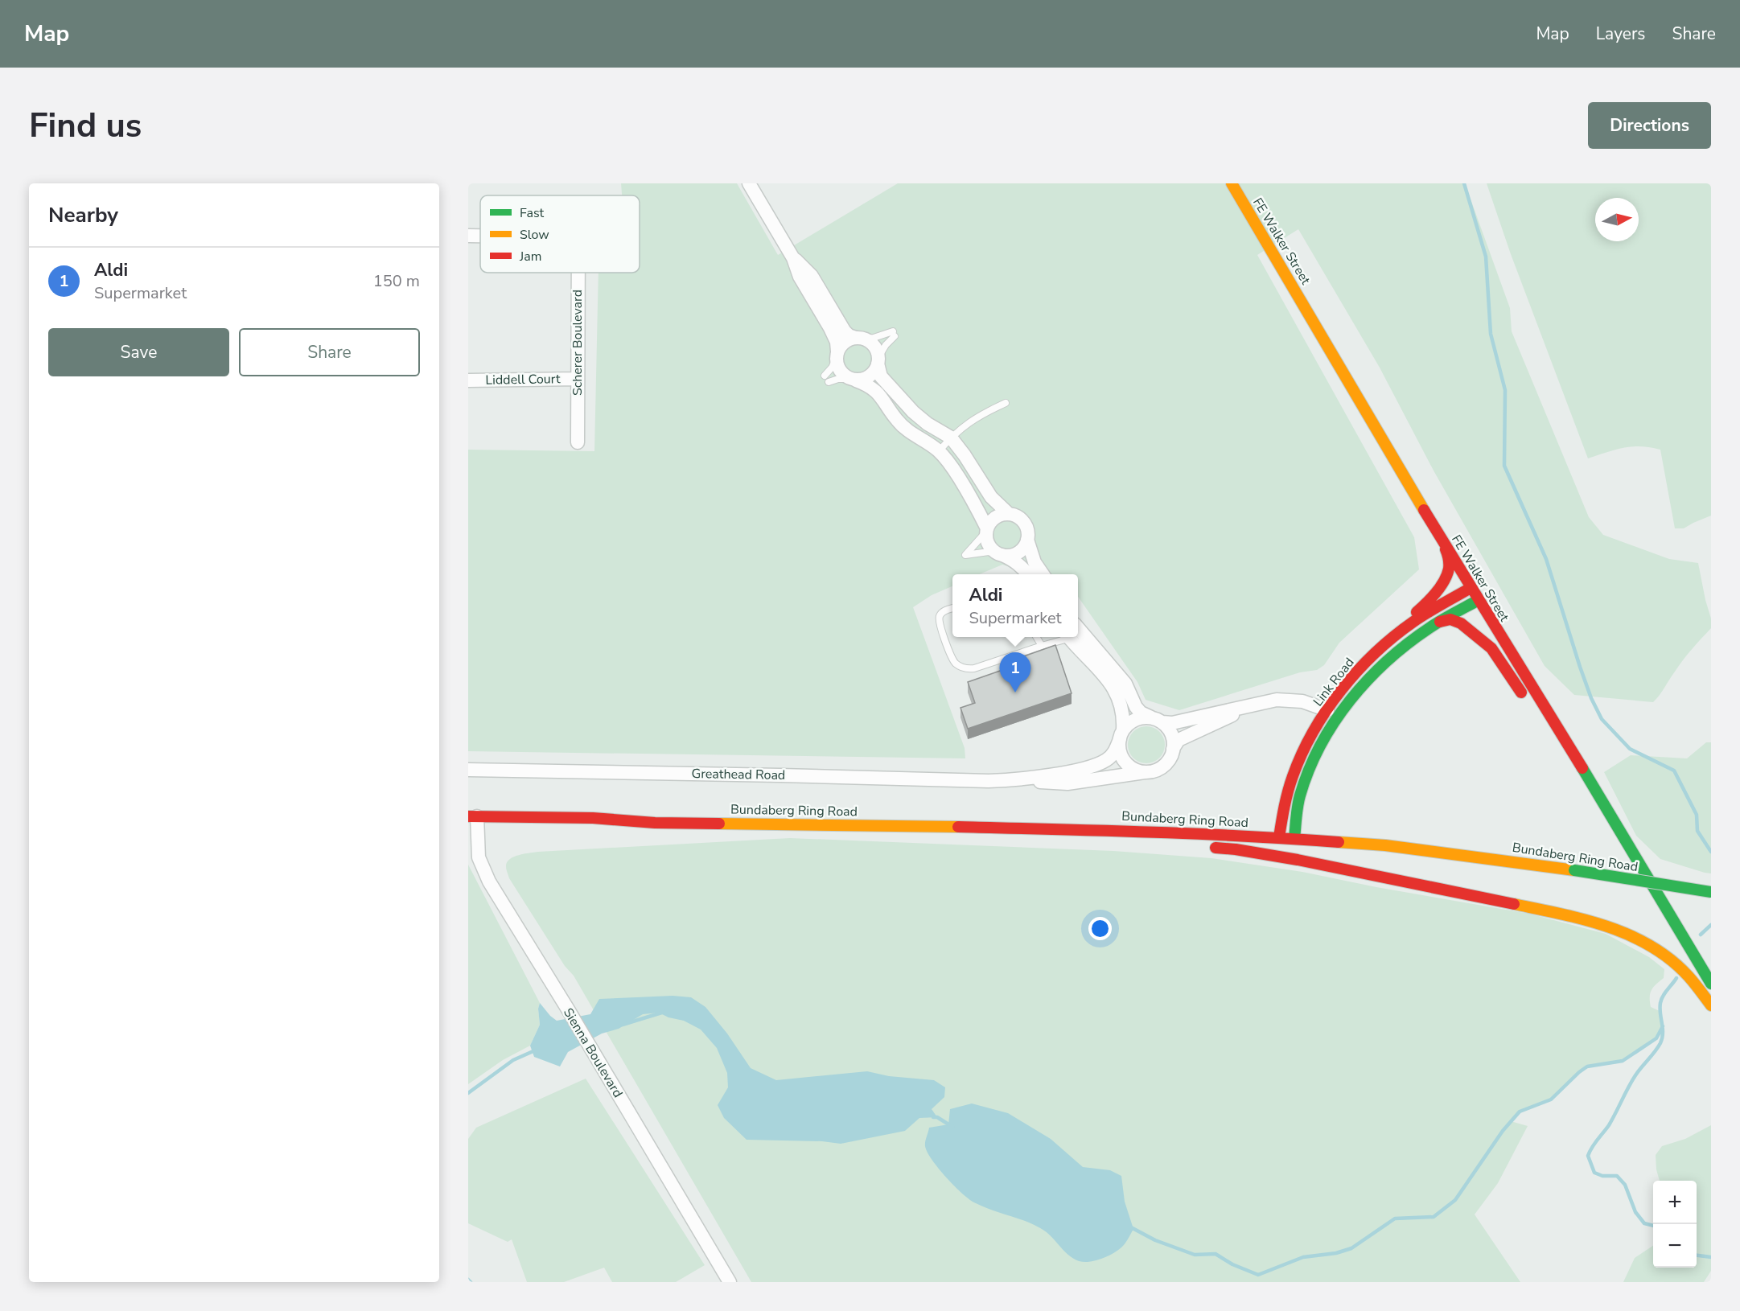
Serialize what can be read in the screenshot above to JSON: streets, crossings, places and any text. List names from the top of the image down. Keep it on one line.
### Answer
{"streets":{"main road":["FE Walker Street","Link Road","Bundaberg Ring Road"],"street":["Scherer Boulevard","Liddell Court","Greathead Road","Sienna Boulevard"]},"crossings":[["FE Walker Street","Link Road"],["Scherer Boulevard","Liddell Court"],["Link Road","Greathead Road"],["Link Road","Bundaberg Ring Road"],["Bundaberg Ring Road","Sienna Boulevard"]],"legend":["Fast","Slow","Jam"],"north":"right","page":{"header":"Map","nav":["Map","Layers","Share"],"buttons":["Directions",["Save","Share"]],"title":"Find us","heading":"Nearby","list":[{"mark":"1","name":"Aldi","note":"Supermarket","value":"150 m"}],"popup":["Aldi","Supermarket"],"pins":"1","map_buttons":["+","−"]}}
